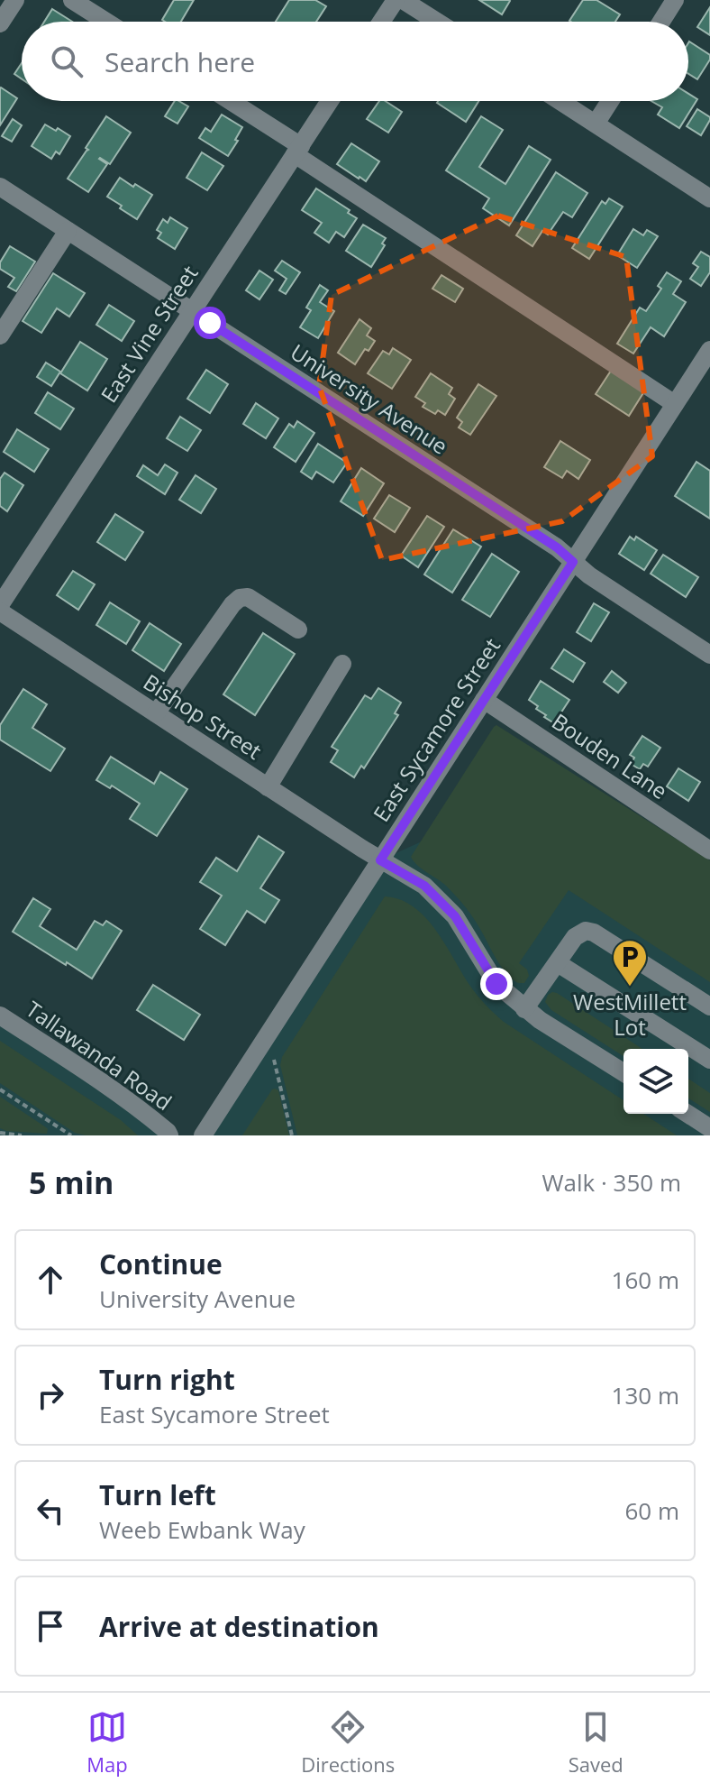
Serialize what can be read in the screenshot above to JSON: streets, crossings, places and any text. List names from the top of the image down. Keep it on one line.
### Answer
{"streets":{"street":["East Vine Street","University Avenue","Bishop Street","East Sycamore Street","Bouden Lane","Tallawanda Road"]},"crossings":[["East Vine Street","University Avenue"],["University Avenue","East Sycamore Street"],["Bishop Street","East Sycamore Street"],["East Sycamore Street","Bouden Lane"]],"places":{"parking":["WestMillett Lot"]},"page":{"search":"Search here","heading":["5 min","Walk · 350 m"],"list":[["Continue","University Avenue","160 m"],["Turn right","East Sycamore Street","130 m"],["Turn left","Weeb Ewbank Way","60 m"],"Arrive at destination"],"nav":["Map","Directions","Saved"]}}
